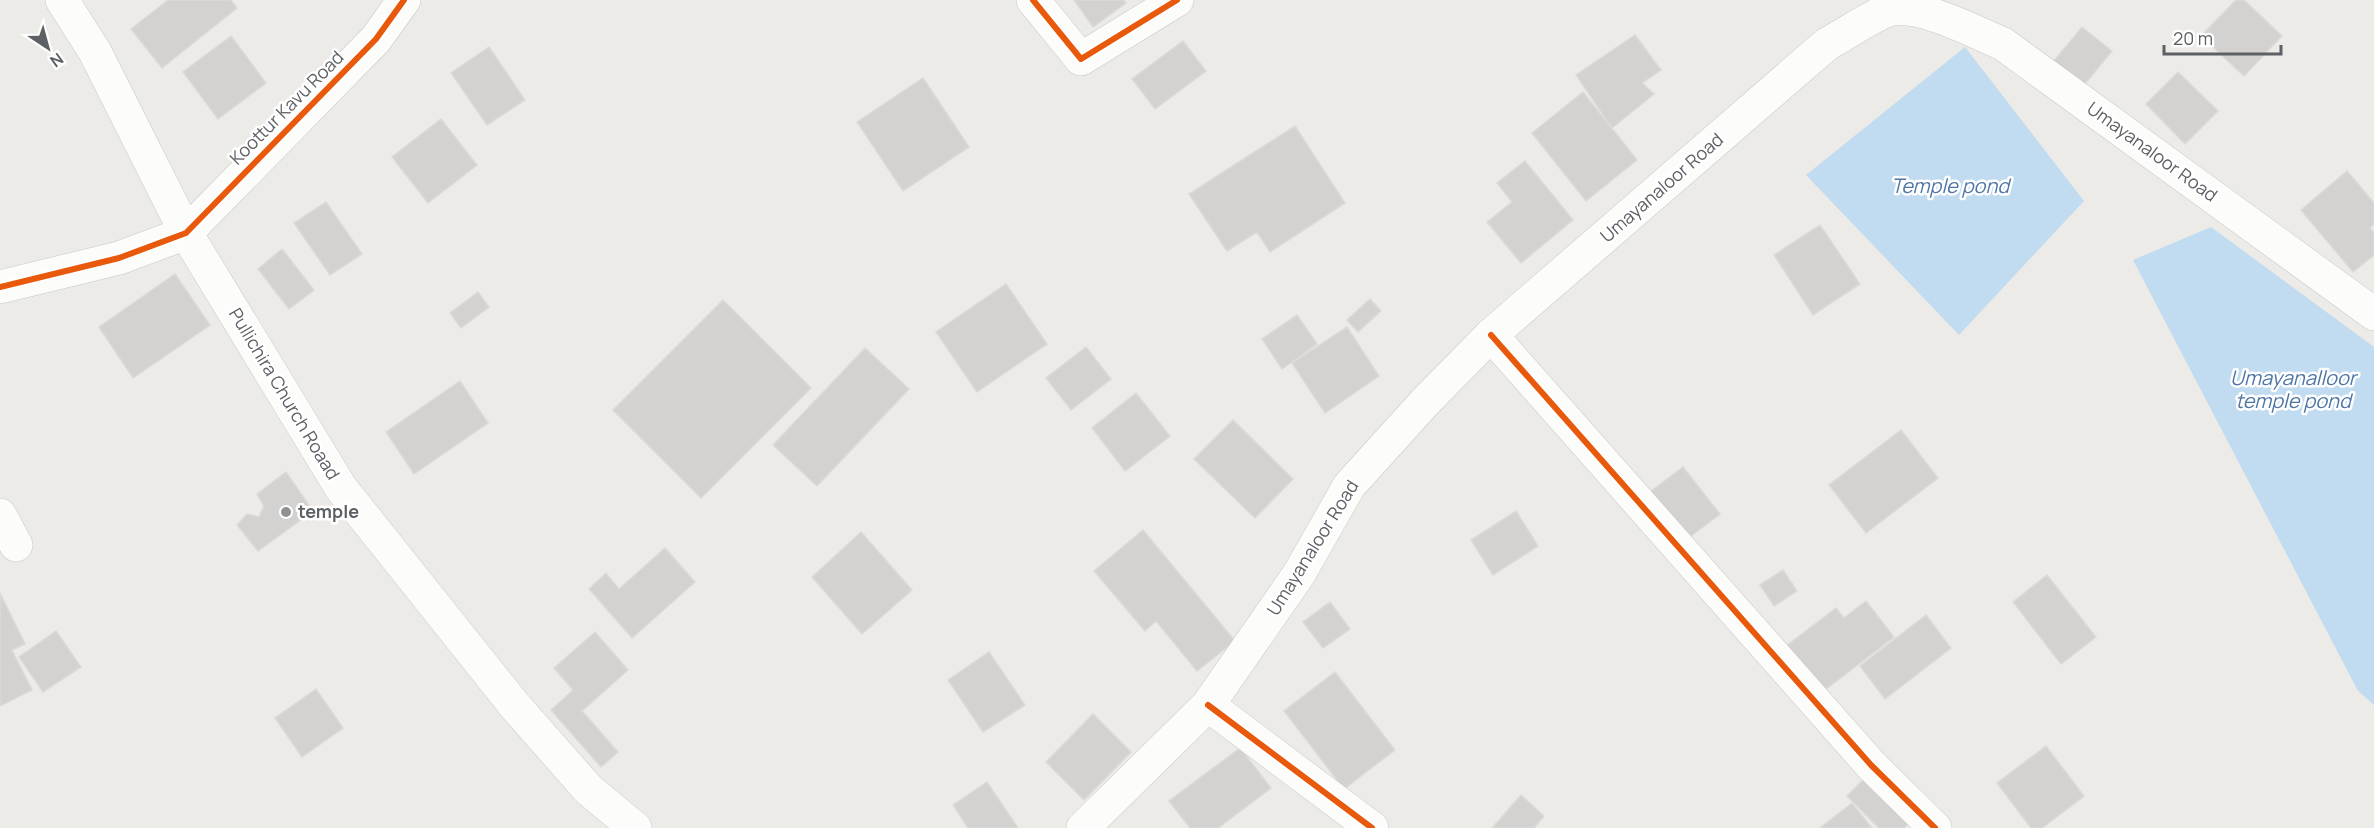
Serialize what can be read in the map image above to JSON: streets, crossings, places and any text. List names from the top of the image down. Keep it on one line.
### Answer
{"streets":{"main road":["Koottur Kavu Road","Umayanaloor Road","Pullichira Church Roaad"]},"crossings":[["Koottur Kavu Road","Pullichira Church Roaad"]],"water":["Temple pond","Umayanalloor temple pond"],"places":["temple"],"scale_bar":"20 m","north":"bottom right"}
